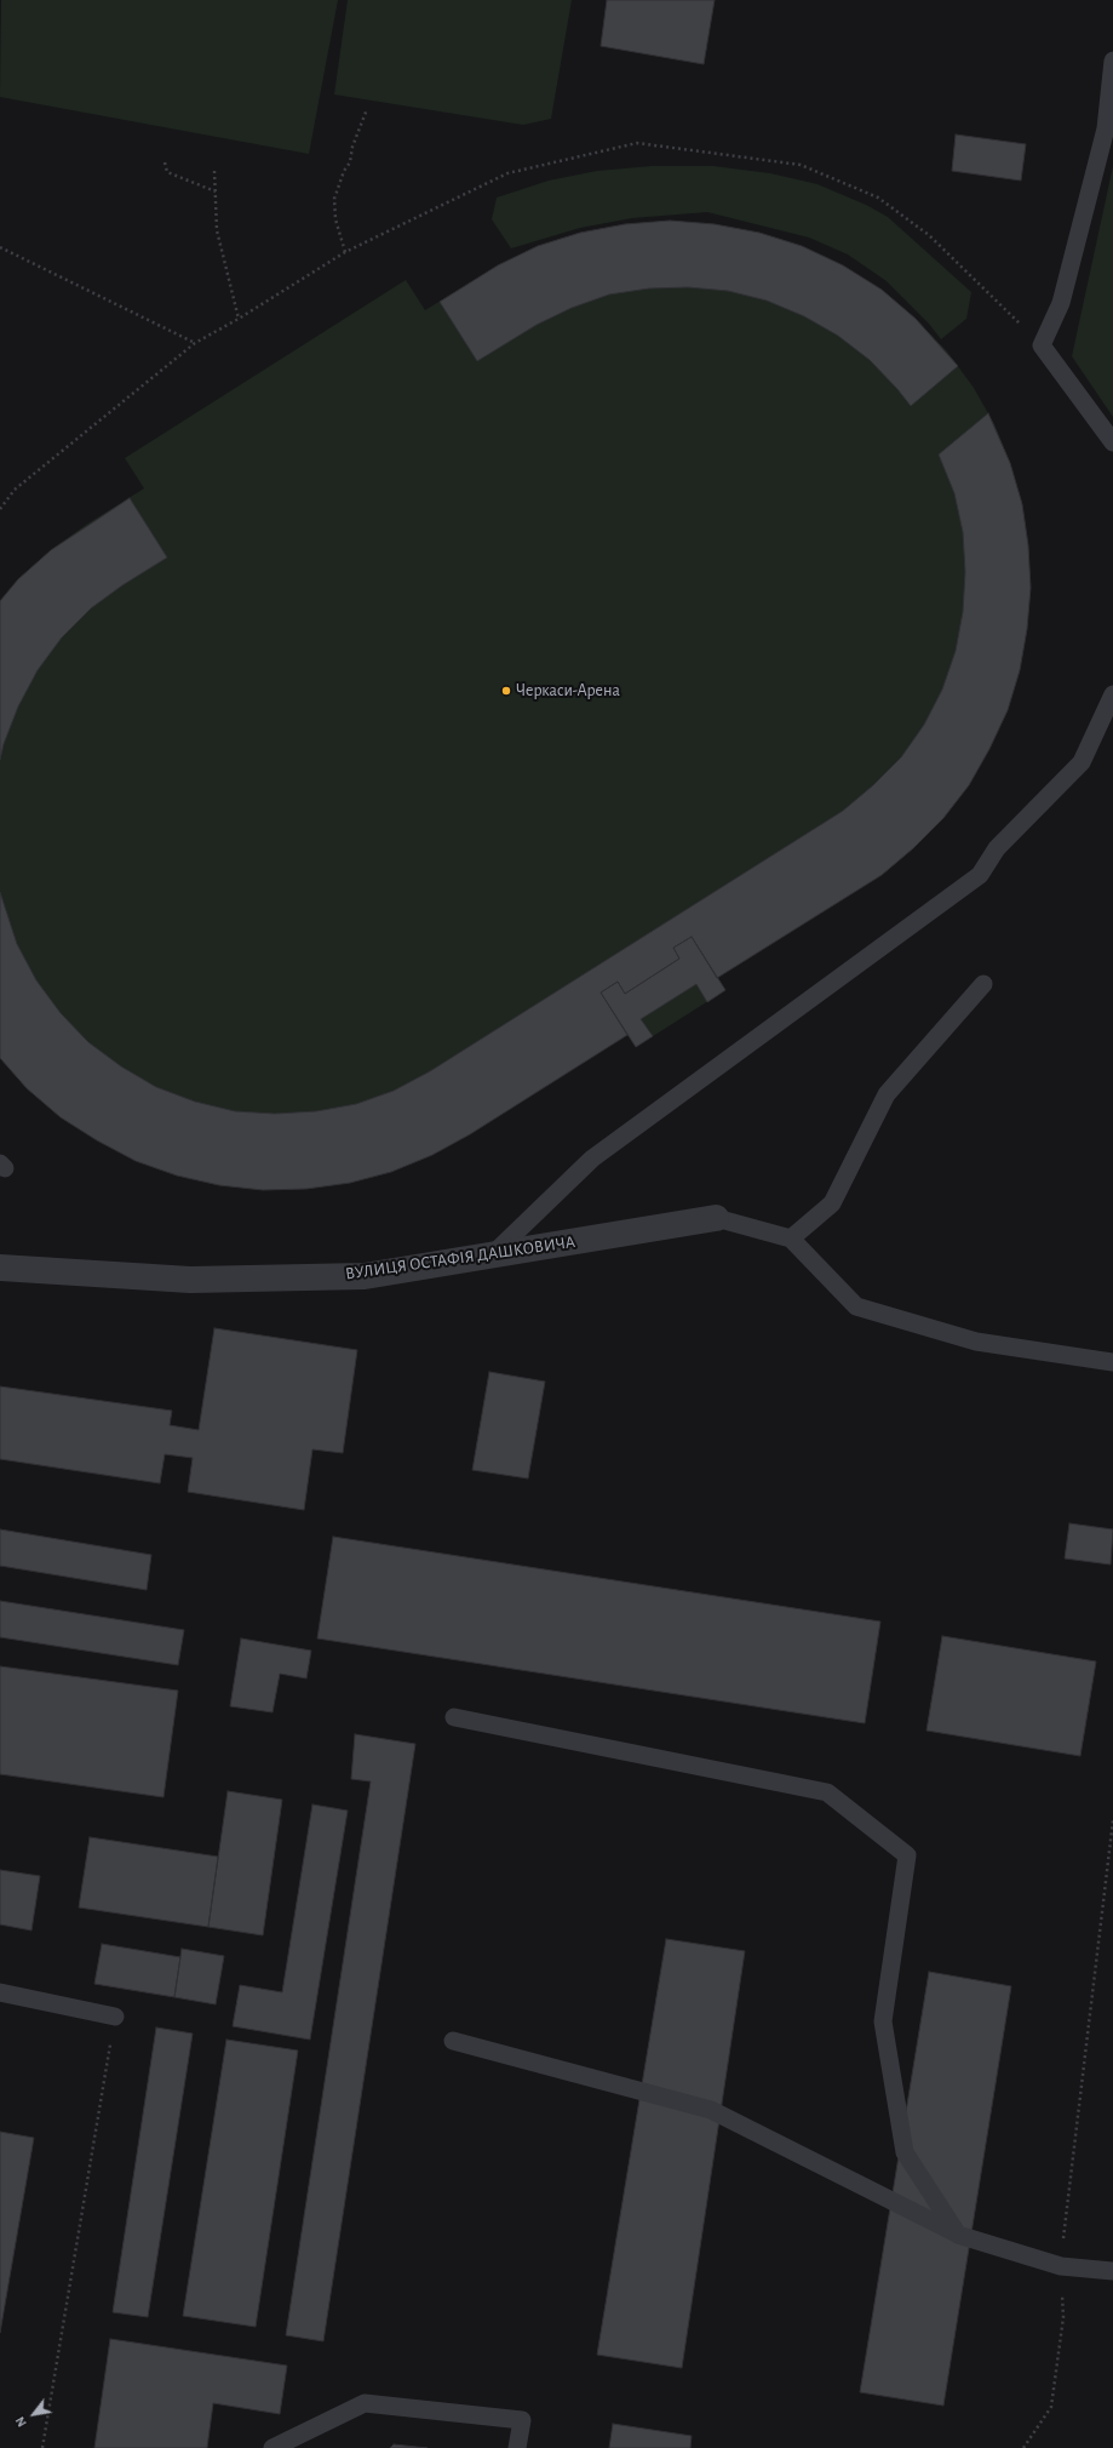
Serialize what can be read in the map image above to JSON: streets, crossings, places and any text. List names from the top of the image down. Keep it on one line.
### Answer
{"streets":{"street":["ВУЛИЦЯ ОСТАФІЯ ДАШКОВИЧА"]},"places":["Черкаси-Арена"],"north":"bottom left"}
